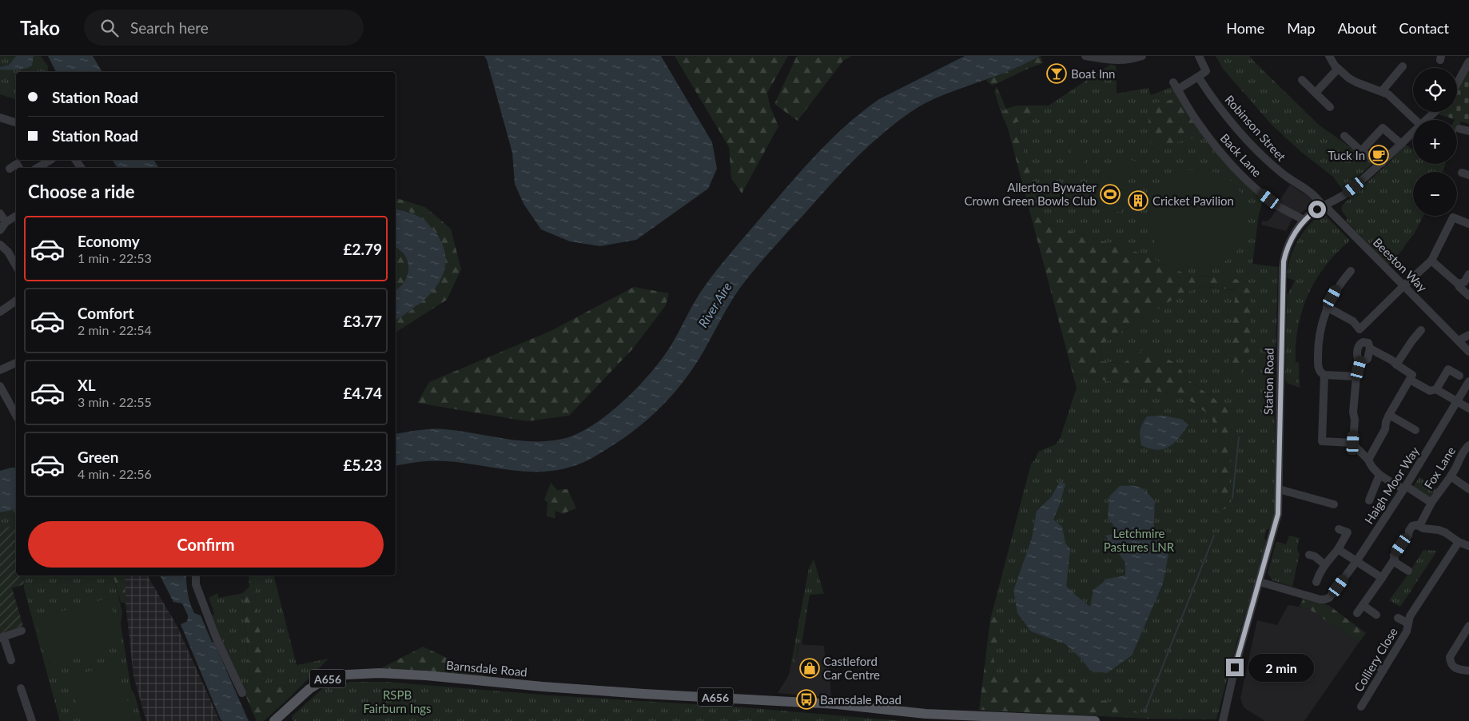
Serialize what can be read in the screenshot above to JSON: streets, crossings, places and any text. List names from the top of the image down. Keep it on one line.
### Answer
{"streets":{"main road":["Barnsdale Road","A656"],"street":["Robinson Street","Back Lane","Beeston Way","Station Road","Fox Lane","Haigh Moor Way","Colliery Close"]},"crossings":[["Robinson Street","Back Lane"],["Robinson Street","Beeston Way"],["Robinson Street","Station Road"],["Back Lane","Station Road"],["Beeston Way","Station Road"],["Station Road","Haigh Moor Way"],["Fox Lane","Haigh Moor Way"]],"water":["River Aire"],"parks":["Letchmire Pastures LNR","RSPB Fairburn Ings"],"places":{"bar":["Boat Inn"],"cafe":["Tuck In"],"sports":["Allerton Bywater Crown Green Bowls Club"],"building":["Cricket Pavilion"],"shop":["Castleford Car Centre"],"bus stop":["Barnsdale Road"]},"page":{"header":"Tako","search":"Search here","nav":["Home","Map","About","Contact"],"map_buttons":["+","−"],"banner":["Station Road","Station Road"],"heading":"Choose a ride","list":[{"name":"Economy","note":"1 min · 22:53","value":"£2.79"},{"name":"Comfort","note":"2 min · 22:54","value":"£3.77"},{"name":"XL","note":"3 min · 22:55","value":"£4.74"},{"name":"Green","note":"4 min · 22:56","value":"£5.23"}],"buttons":"Confirm","bubble":"2 min"}}
